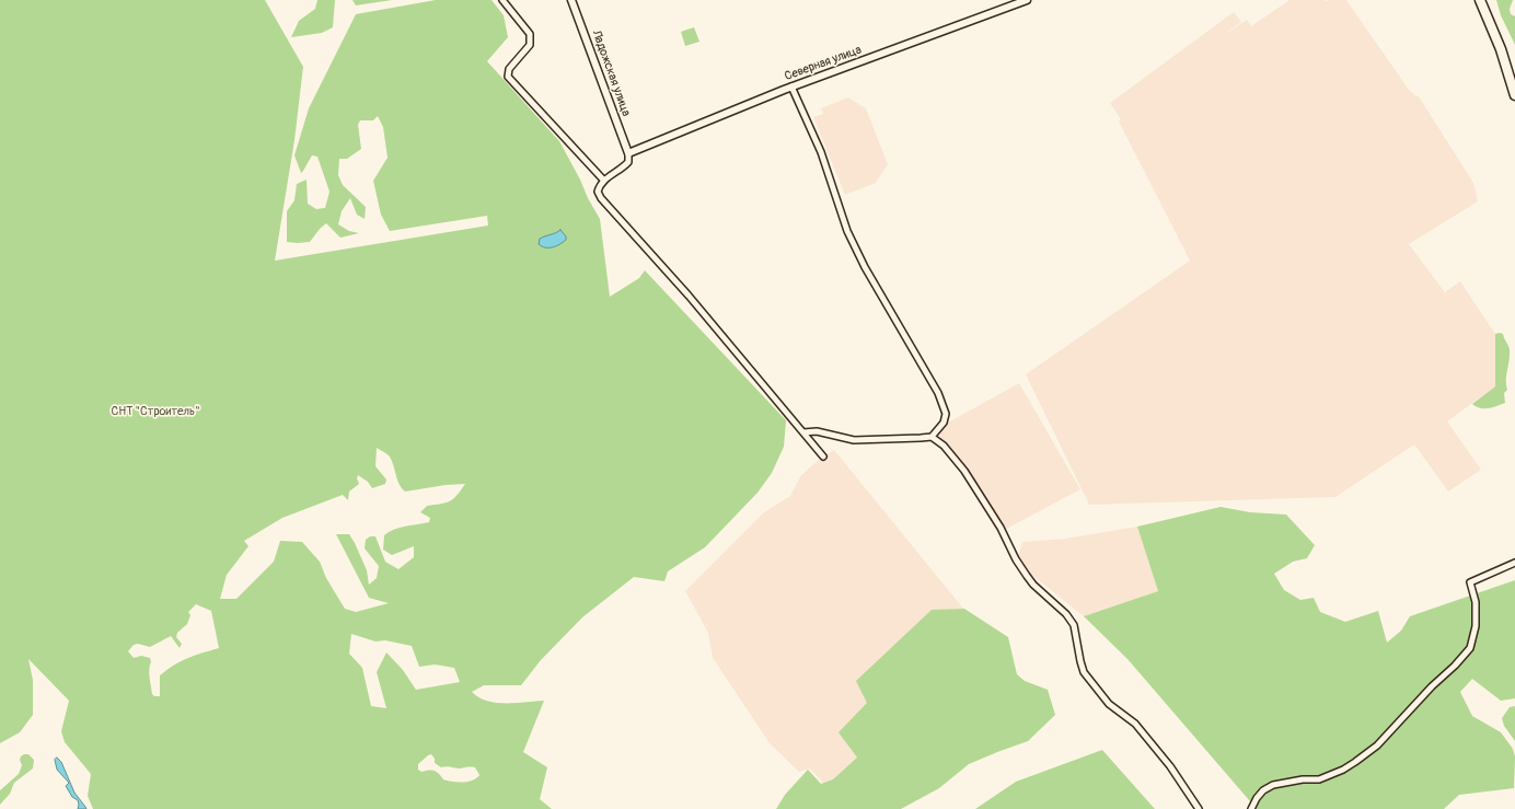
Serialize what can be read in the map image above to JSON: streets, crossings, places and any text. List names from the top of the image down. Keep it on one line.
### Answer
{"streets":{"street":["Северная улица","Ладожская улица"]},"crossings":[["Северная улица","Ладожская улица"]],"parks":["СНТ \"Строитель\""]}
